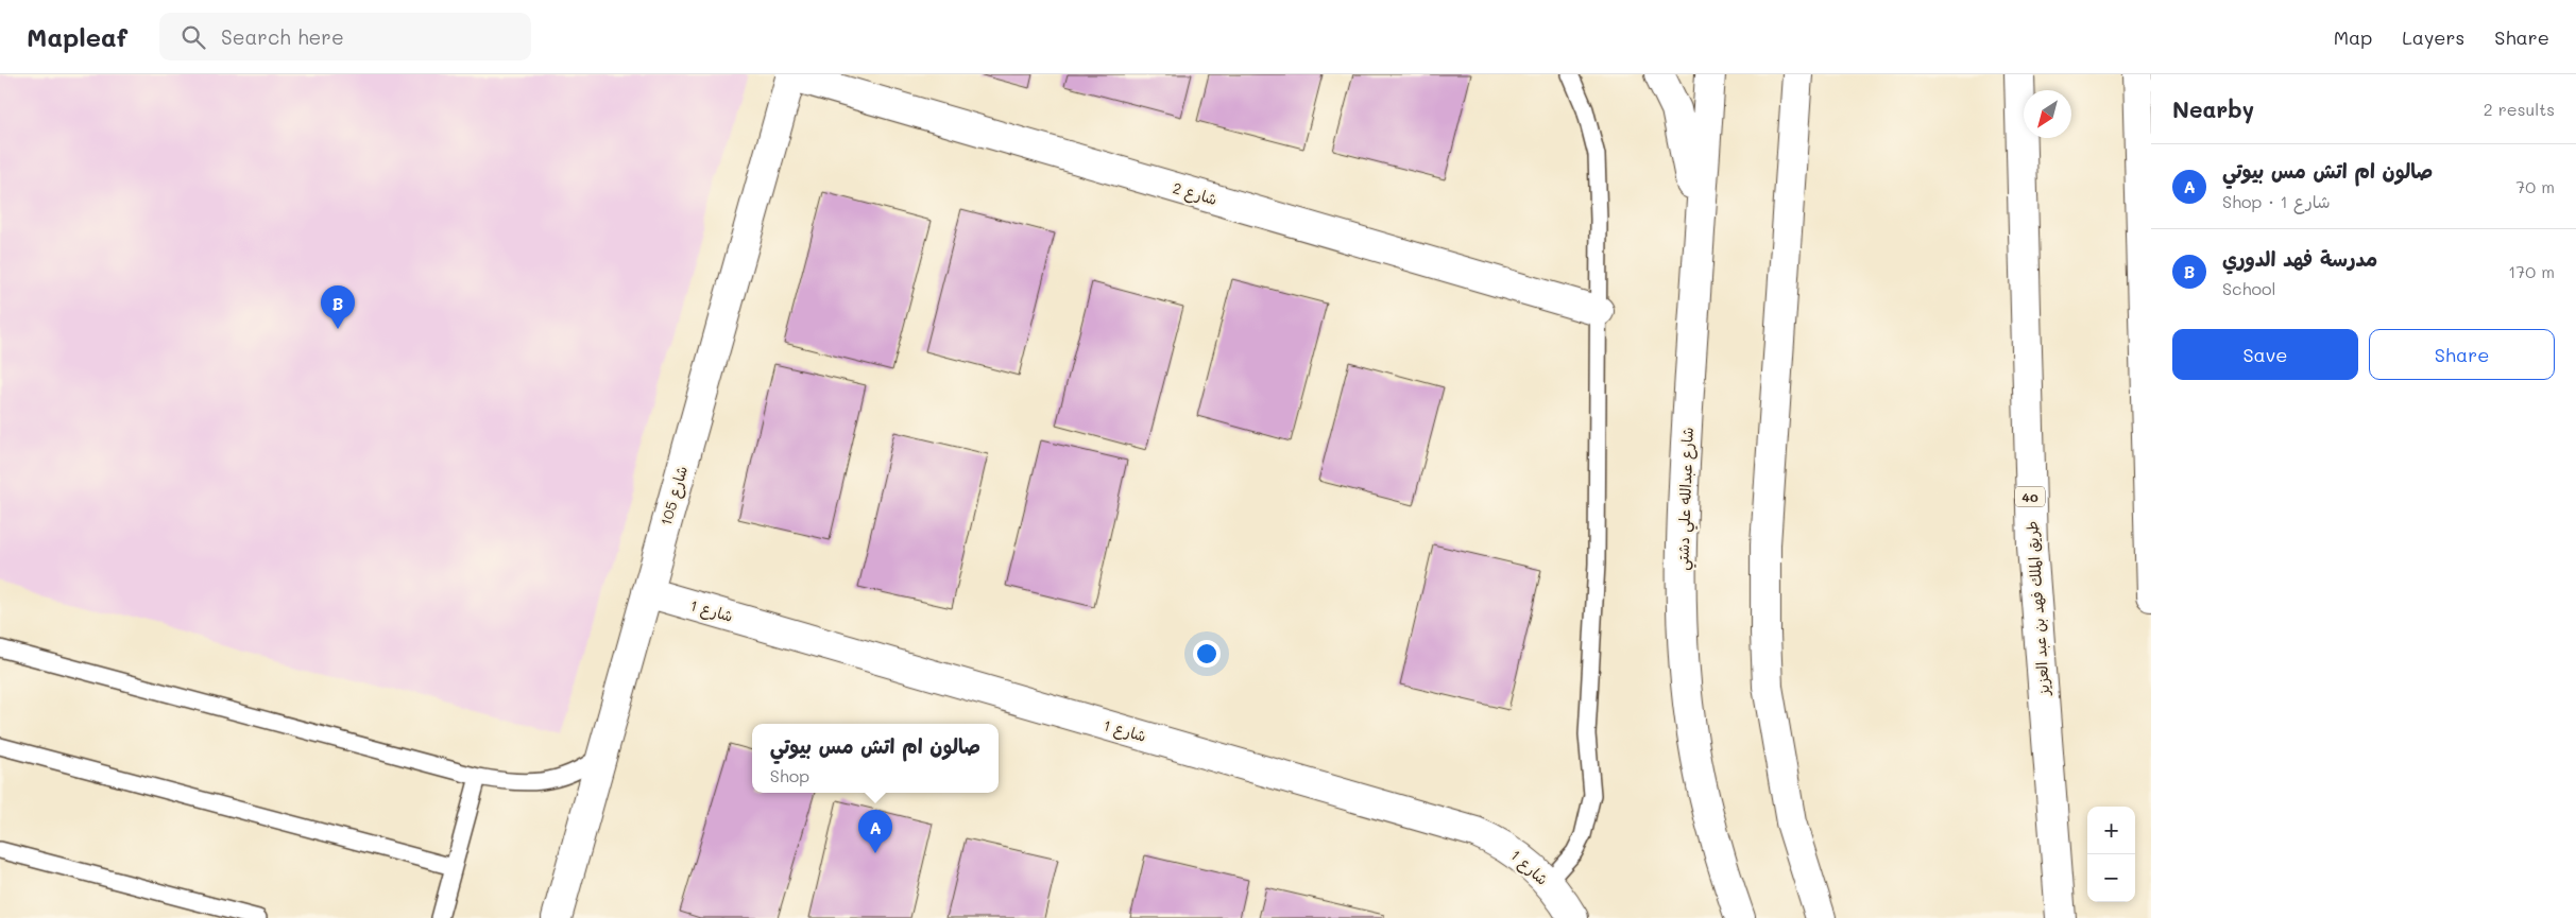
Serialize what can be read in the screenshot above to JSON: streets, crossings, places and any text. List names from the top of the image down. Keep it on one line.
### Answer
{"streets":{"main road":["شارع 2","شارع 105","40","شارع عبدالله علي دشتي","طريق الملك فهد بن عبد العزيز","شارع 1"]},"crossings":[["شارع 2","شارع 105"],["شارع 105","شارع 1"]],"north":"bottom left","page":{"header":"Mapleaf","search":"Search here","nav":["Map","Layers","Share"],"heading":["Nearby","2 results"],"list":[{"mark":"A","name":"صالون ام اتش مس بيوتي","note":"Shop · شارع 1","value":"70 m"},{"mark":"B","name":"مدرسة فهد الدوري","note":"School","value":"170 m"}],"pins":["B","A"],"buttons":["Save","Share"],"popup":["صالون ام اتش مس بيوتي","Shop"],"map_buttons":["+","−"]}}
